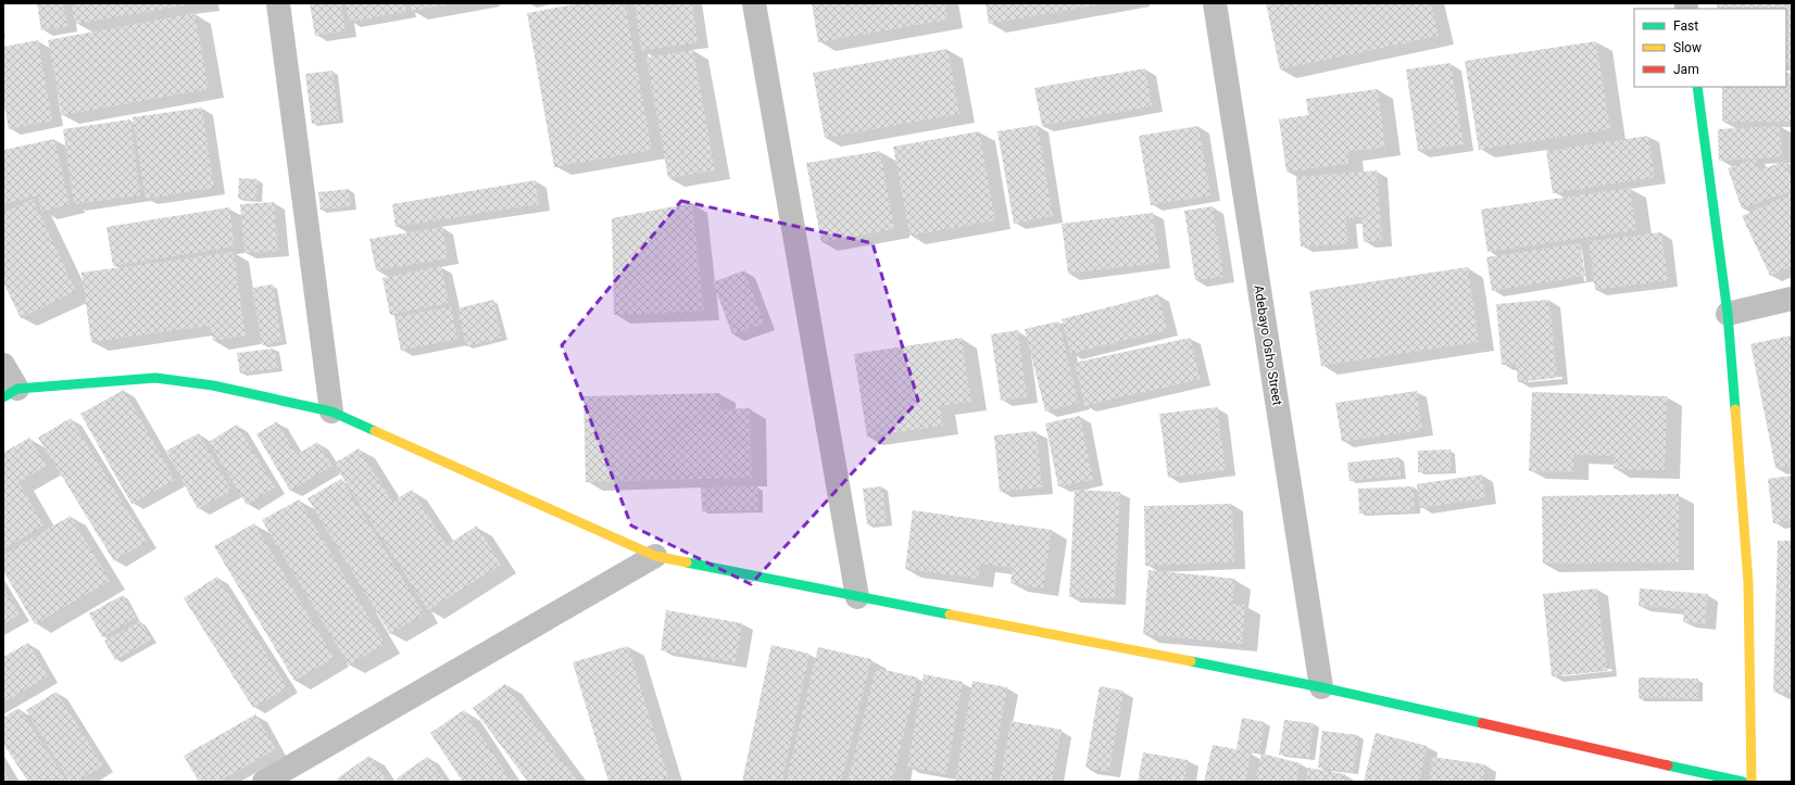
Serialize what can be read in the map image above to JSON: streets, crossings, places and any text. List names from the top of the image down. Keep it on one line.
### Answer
{"streets":{"street":["Adebayo Osho Street"]},"legend":["Fast","Slow","Jam"]}
